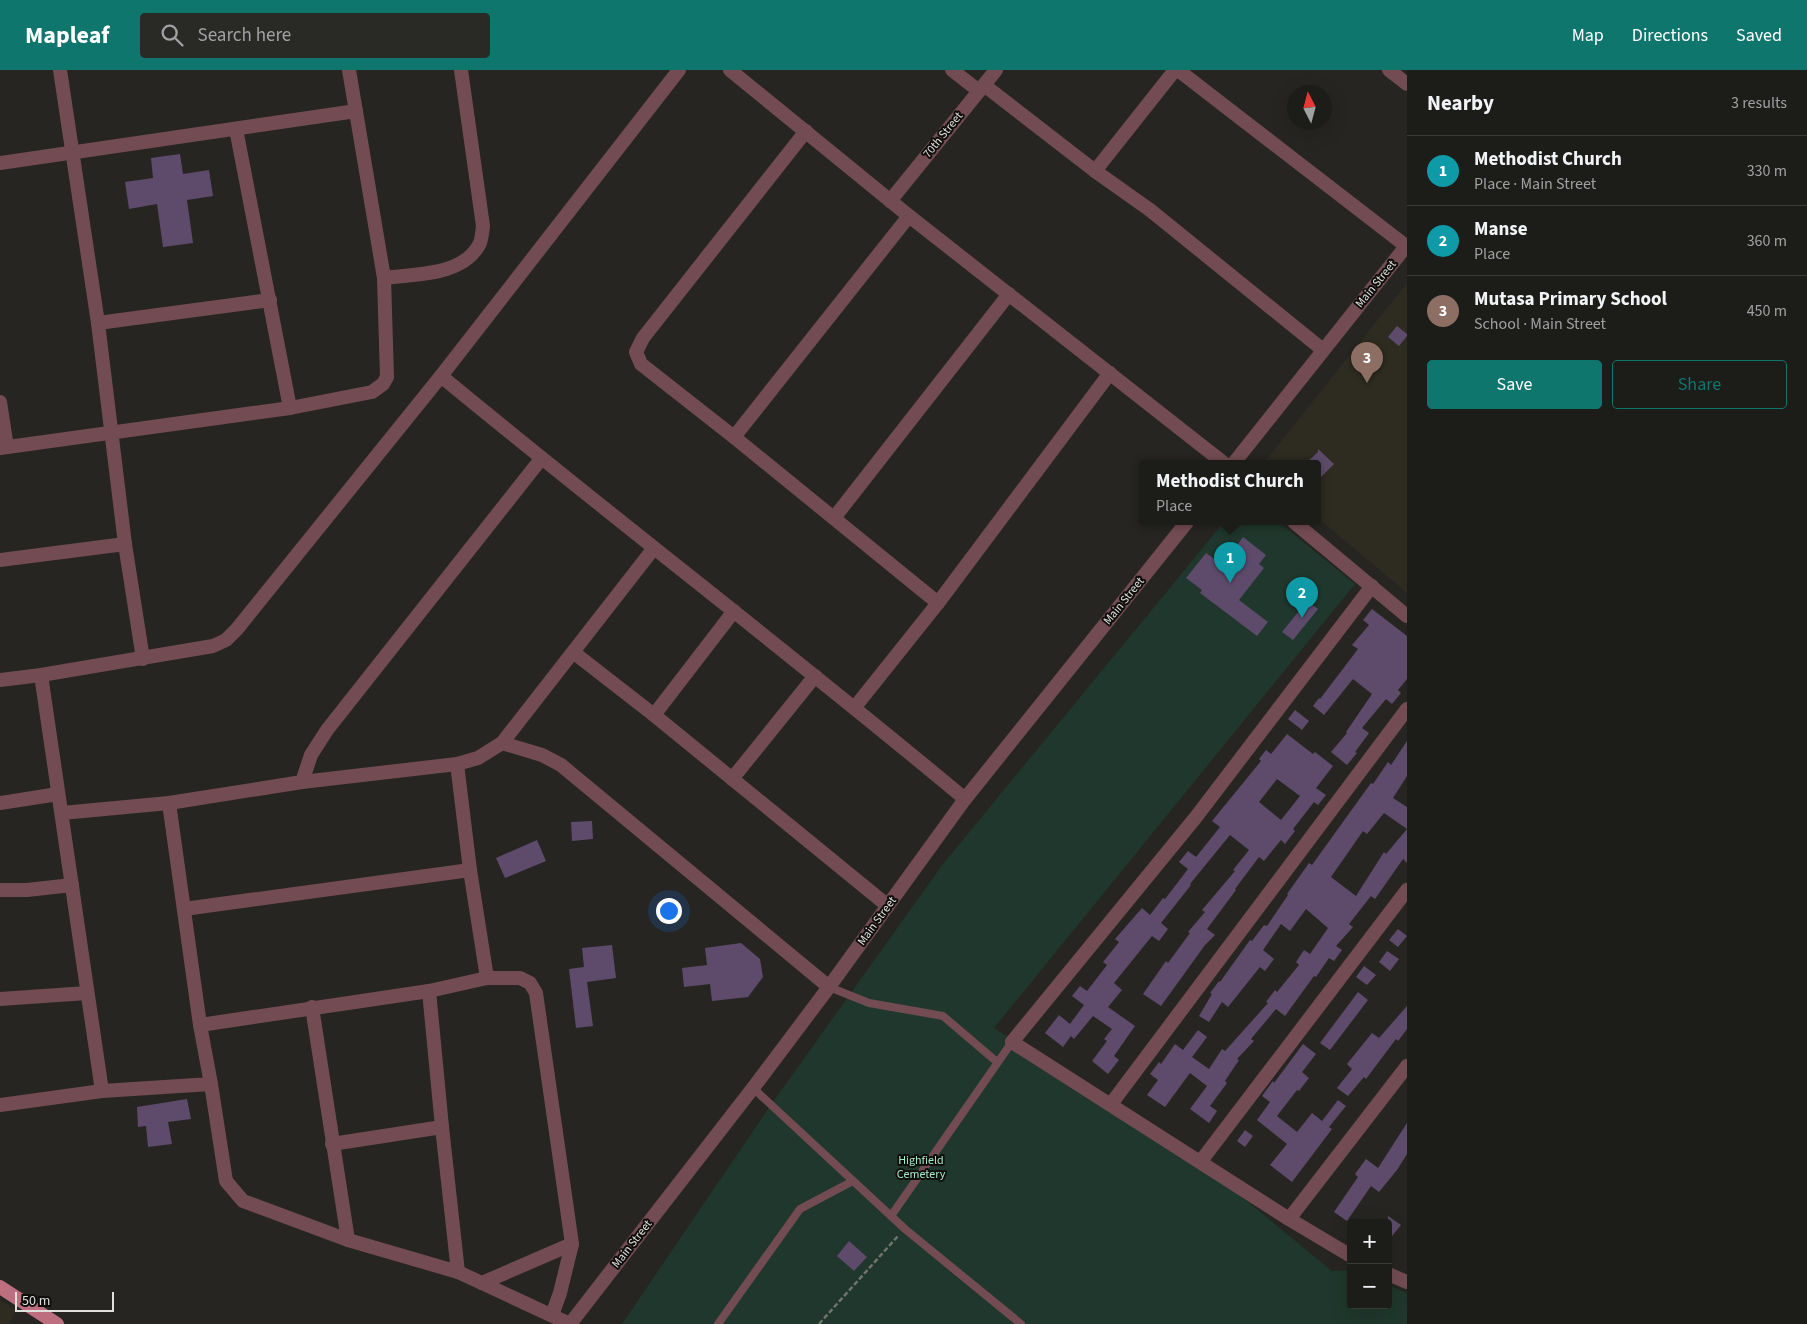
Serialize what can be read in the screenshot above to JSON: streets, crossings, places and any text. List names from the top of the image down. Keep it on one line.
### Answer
{"streets":{"street":["70th Street","Main Street"]},"parks":["Highfield Cemetery"],"scale_bar":"50 m","north":"top","page":{"header":"Mapleaf","search":"Search here","nav":["Map","Directions","Saved"],"heading":["Nearby","3 results"],"list":[{"mark":"1","name":"Methodist Church","note":"Place · Main Street","value":"330 m"},{"mark":"2","name":"Manse","note":"Place","value":"360 m"},{"mark":"3","name":"Mutasa Primary School","note":"School · Main Street","value":"450 m"}],"pins":["3","1","2"],"buttons":["Save","Share"],"popup":["Methodist Church","Place"],"map_buttons":["+","−"],"scale":"50 m"}}
